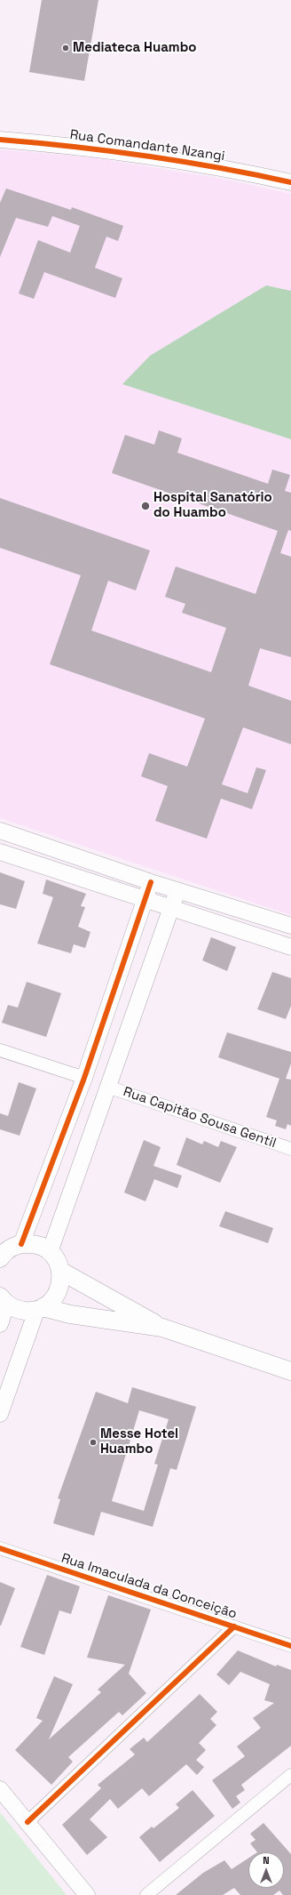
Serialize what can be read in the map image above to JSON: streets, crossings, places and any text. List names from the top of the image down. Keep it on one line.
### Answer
{"streets":{"street":["Rua Comandante Nzangi","Rua Capitão Sousa Gentil","Rua Imaculada da Conceição"]},"places":["Mediateca Huambo","Hospital Sanatório do Huambo","Messe Hotel Huambo"],"north":"top"}
